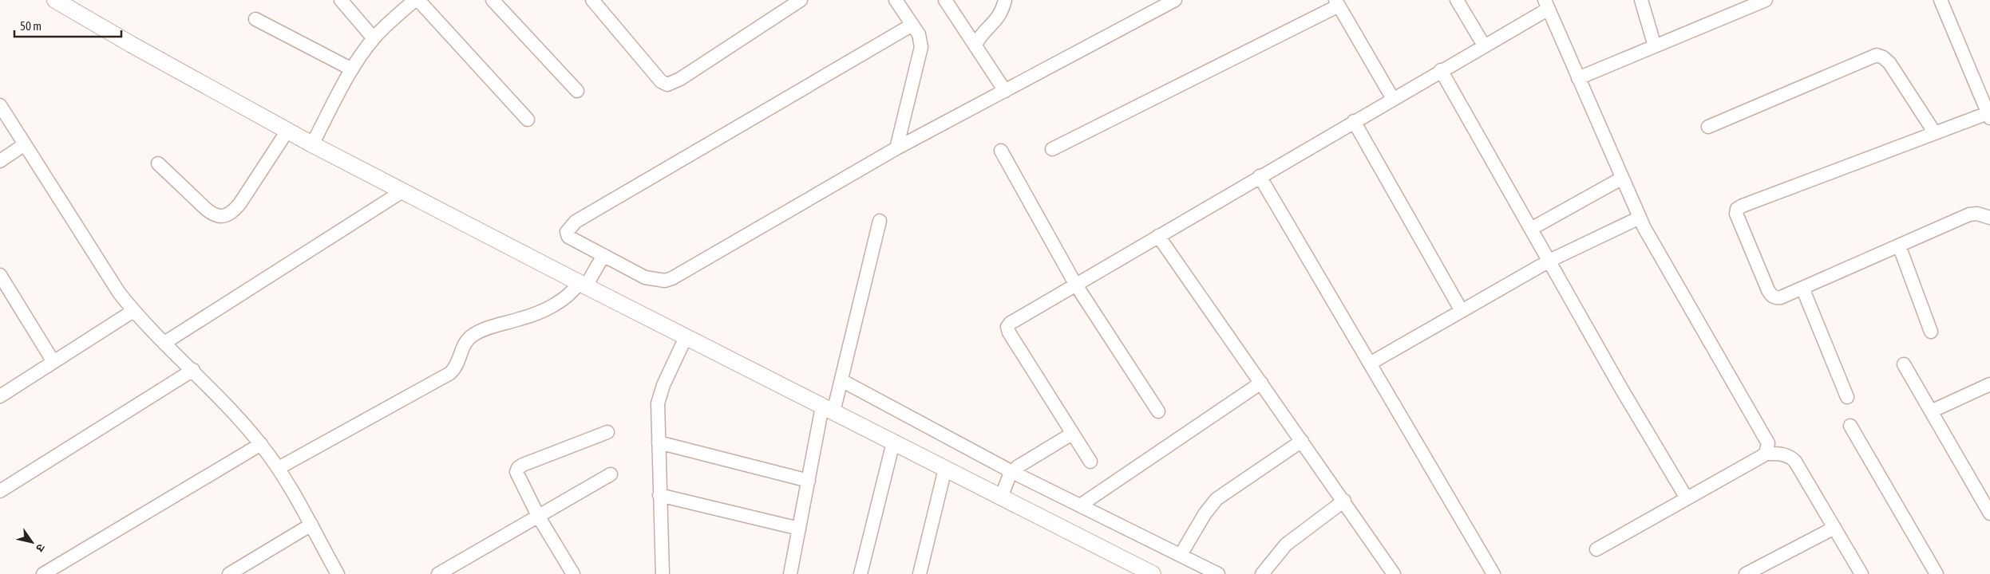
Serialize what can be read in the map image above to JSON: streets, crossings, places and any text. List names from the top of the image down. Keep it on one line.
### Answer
{"scale_bar":"50 m","north":"bottom right"}
